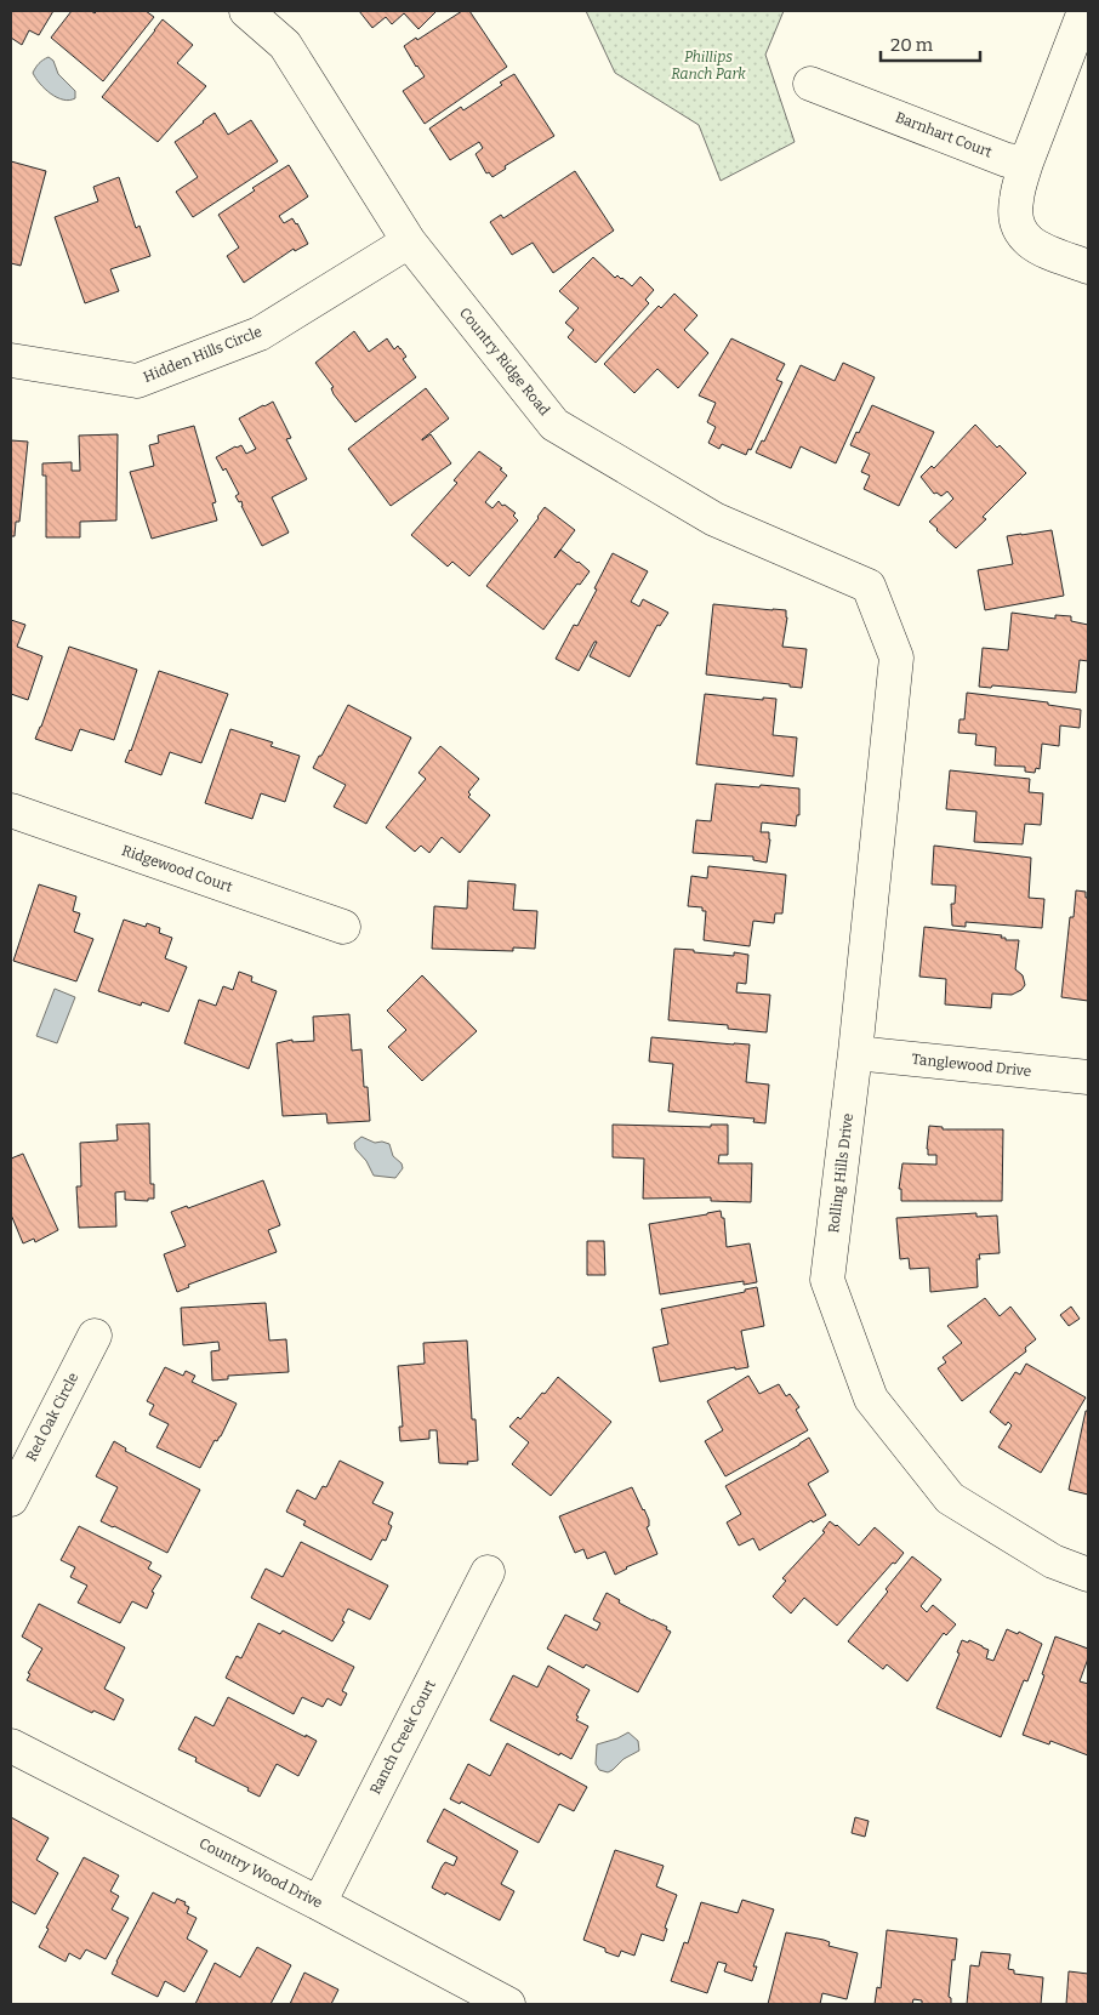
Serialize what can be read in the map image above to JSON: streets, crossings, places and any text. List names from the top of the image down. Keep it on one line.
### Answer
{"streets":{"street":["Barnhart Court","Hidden Hills Circle","Country Ridge Road","Ridgewood Court","Tanglewood Drive","Rolling Hills Drive","Red Oak Circle","Ranch Creek Court","Country Wood Drive"]},"crossings":[["Hidden Hills Circle","Country Ridge Road"],["Country Ridge Road","Rolling Hills Drive"],["Tanglewood Drive","Rolling Hills Drive"],["Ranch Creek Court","Country Wood Drive"]],"parks":["Phillips Ranch Park"],"scale_bar":"20 m"}
